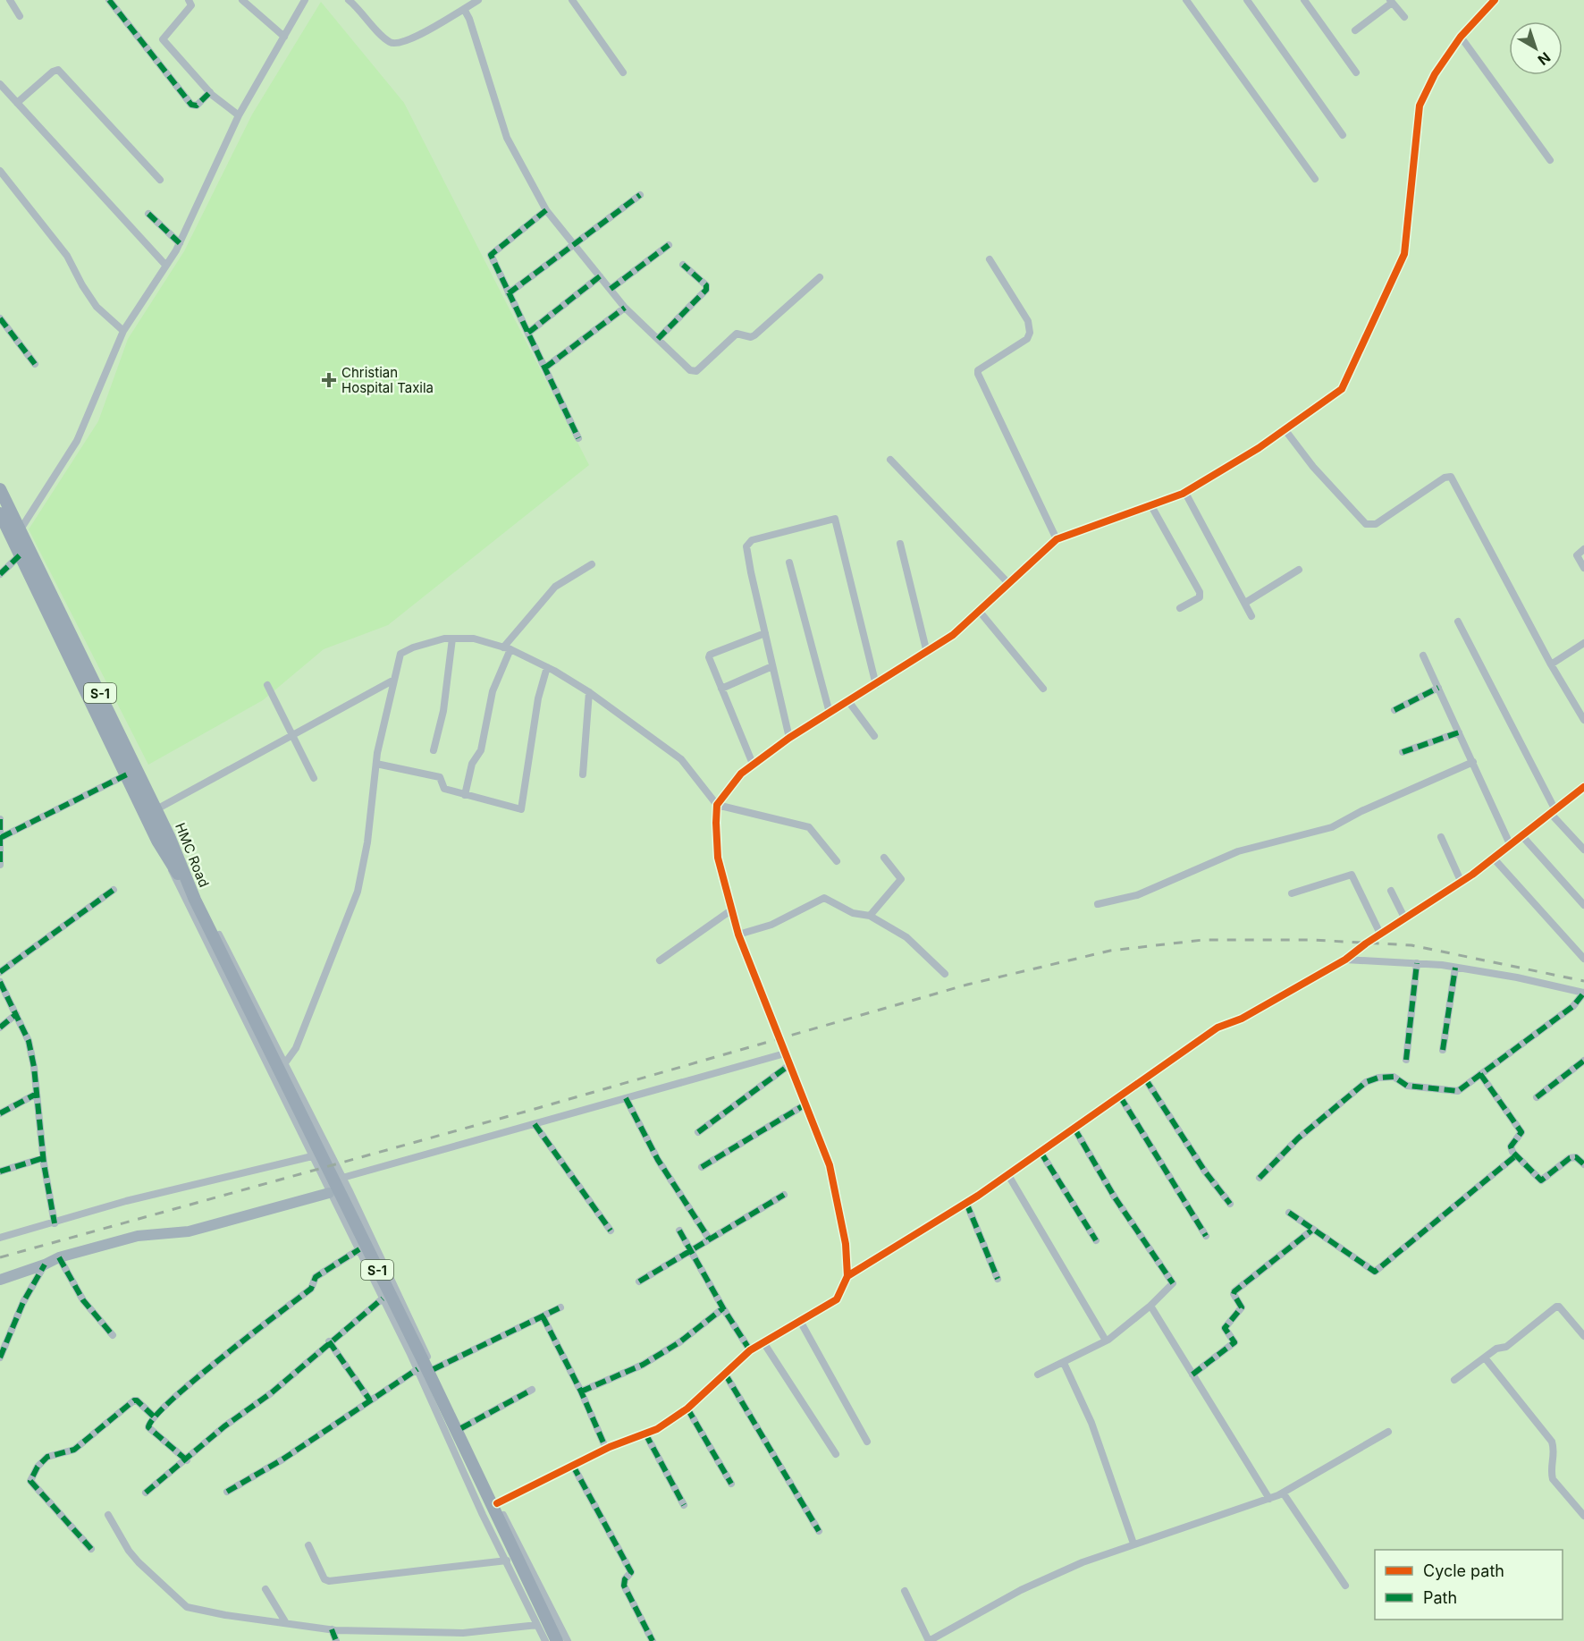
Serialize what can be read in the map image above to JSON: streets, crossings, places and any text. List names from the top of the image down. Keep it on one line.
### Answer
{"streets":{"main road":["S-1","HMC Road"]},"places":{"health":["Christian Hospital Taxila"]},"legend":["Cycle path","Path"],"north":"bottom right"}
